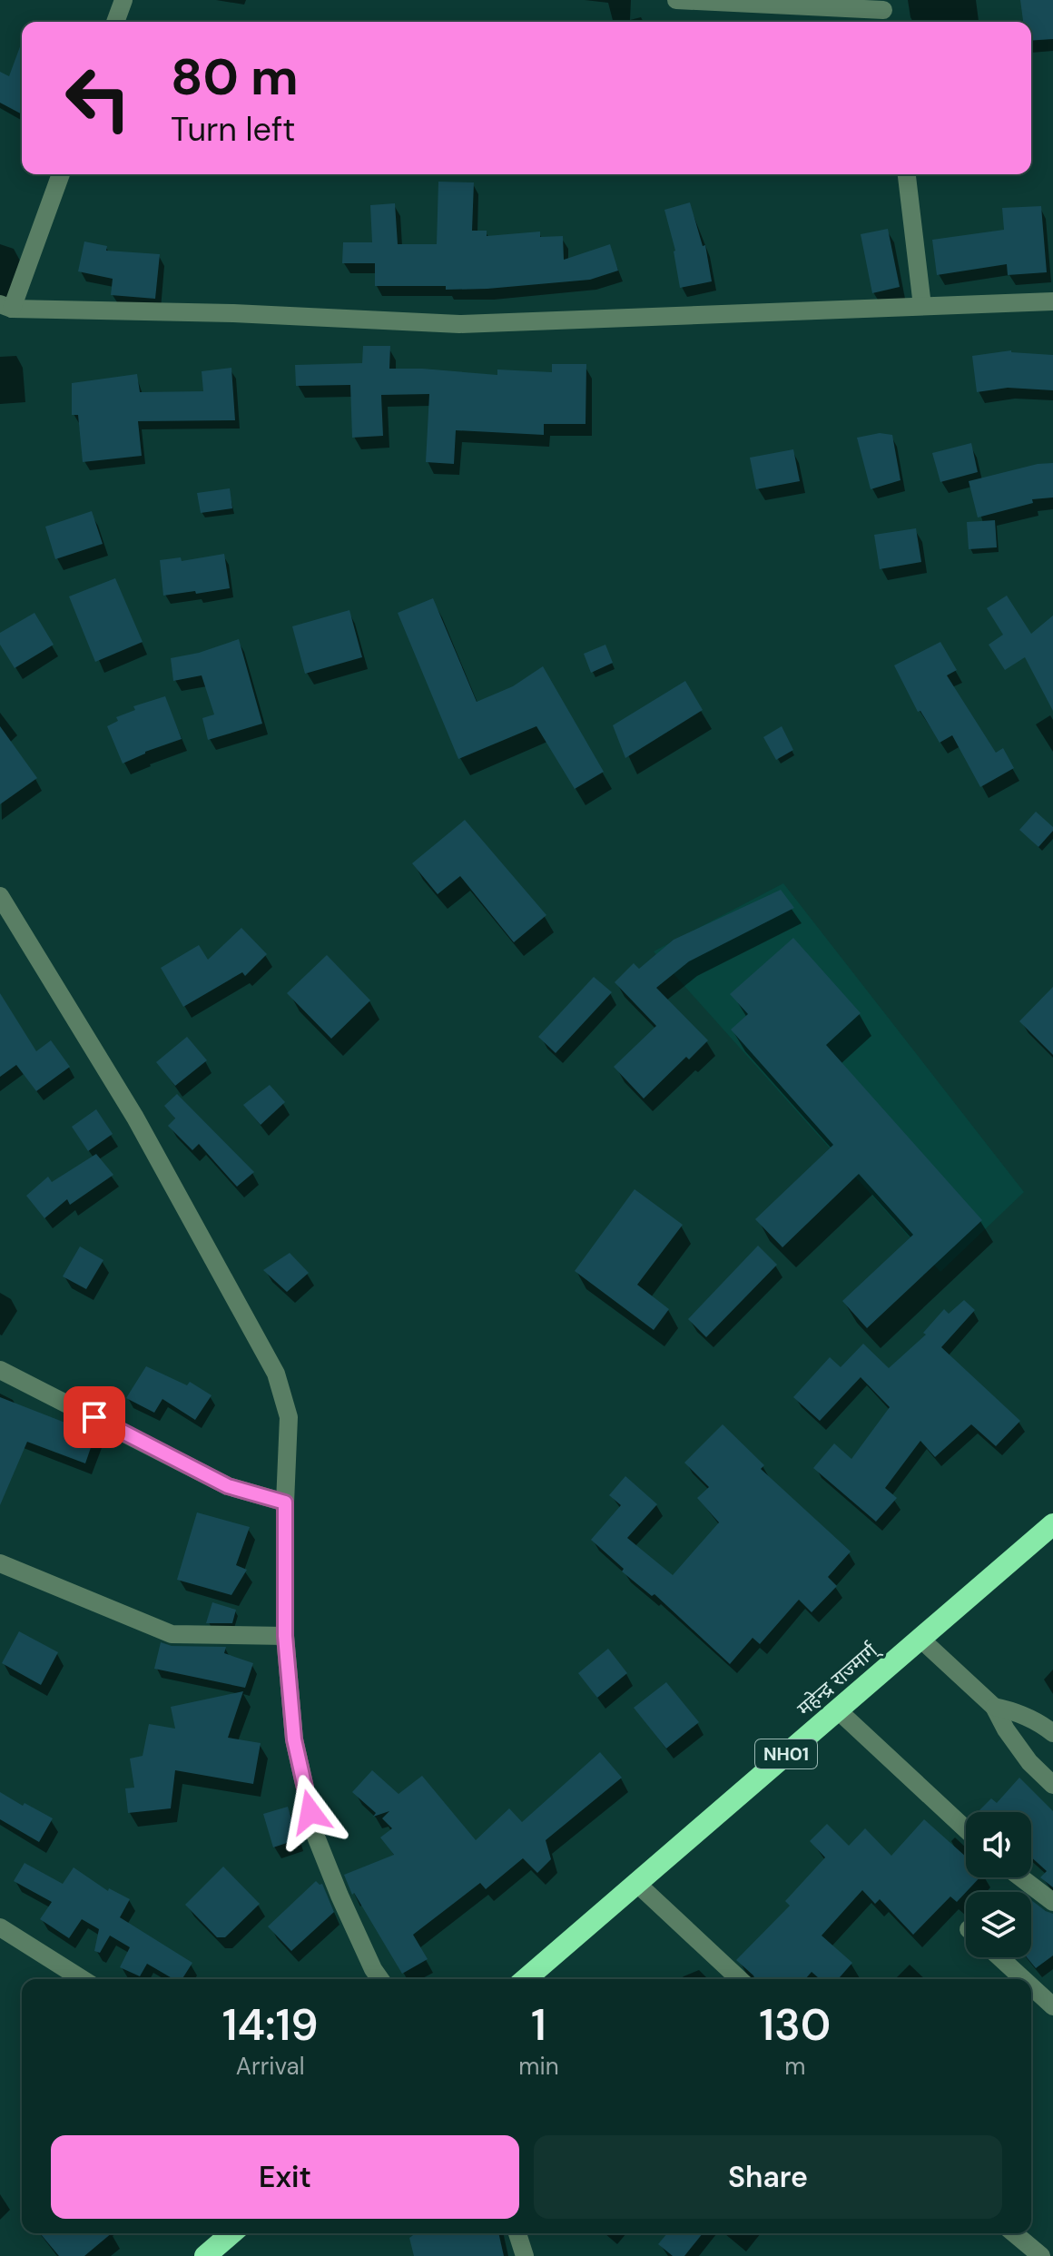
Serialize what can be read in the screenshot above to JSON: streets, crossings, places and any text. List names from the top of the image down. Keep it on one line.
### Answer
{"streets":{"highway":["महेन्द्र राज्मार्ग्","NH01"]},"page":{"turn":["80 m","Turn left"],"eta":["14:19","Arrival","1","min","130","m"],"buttons":["Exit","Share"]}}
